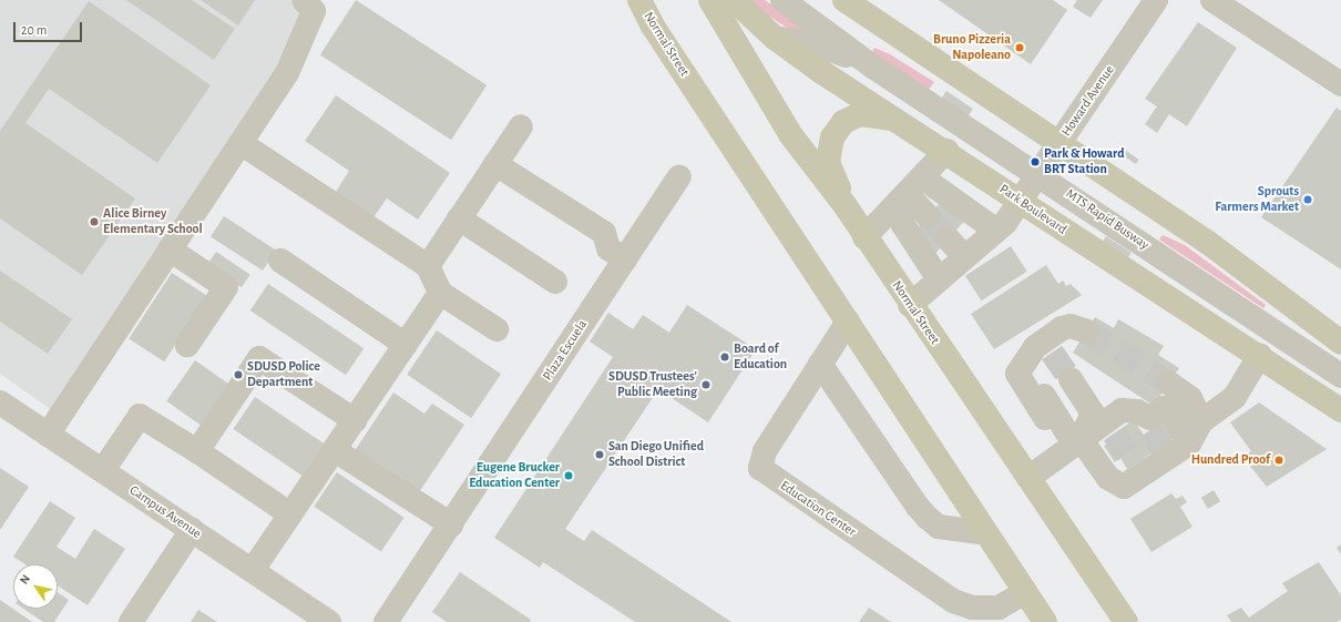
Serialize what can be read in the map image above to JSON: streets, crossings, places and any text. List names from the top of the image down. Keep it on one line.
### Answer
{"streets":{"main road":["Normal Street","Park Boulevard"],"street":["Howard Avenue","MTS Rapid Busway","Plaza Escuela","Education Center","Campus Avenue"]},"crossings":[["Normal Street","Howard Avenue"],["Normal Street","Education Center"],["Howard Avenue","Park Boulevard"],["Howard Avenue","MTS Rapid Busway"],["Park Boulevard","MTS Rapid Busway"]],"places":["Bruno Pizzeria Napoleano","Park & Howard BRT Station","Sprouts Farmers Market","Alice Birney Elementary School","Board of Education","SDUSD Police Department","SDUSD Trustees' Public Meeting","San Diego Unified School District","Hundred Proof","Eugene Brucker Education Center"],"scale_bar":"20 m","north":"top left"}
